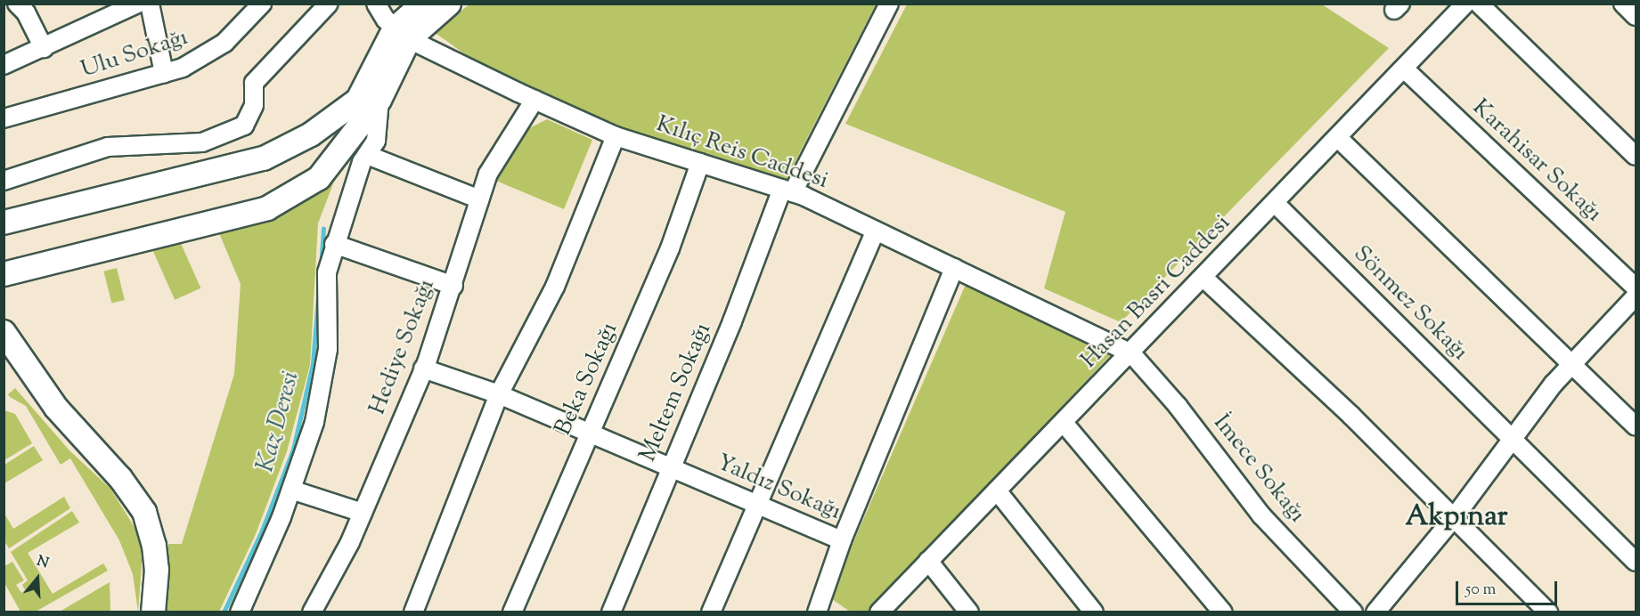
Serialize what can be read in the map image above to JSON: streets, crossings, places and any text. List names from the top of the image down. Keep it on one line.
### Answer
{"streets":{"street":["Ulu Sokağı","Kılıç Reis Caddesi","Karahisar Sokağı","Hasan Basri Caddesi","Sönmez Sokağı","Hediye Sokağı","Beka Sokağı","Meltem Sokağı","İmece Sokağı","Yaldız Sokağı"]},"crossings":[["Kılıç Reis Caddesi","Hasan Basri Caddesi"],["Kılıç Reis Caddesi","Hediye Sokağı"],["Kılıç Reis Caddesi","Beka Sokağı"],["Kılıç Reis Caddesi","Meltem Sokağı"],["Kılıç Reis Caddesi","İmece Sokağı"],["Kılıç Reis Caddesi","Yaldız Sokağı"],["Karahisar Sokağı","Hasan Basri Caddesi"],["Hasan Basri Caddesi","Sönmez Sokağı"],["Hasan Basri Caddesi","İmece Sokağı"],["Hediye Sokağı","Yaldız Sokağı"],["Beka Sokağı","Yaldız Sokağı"],["Meltem Sokağı","Yaldız Sokağı"]],"districts":["Akpınar"],"water":["Kaz Deresi"],"scale_bar":"50 m","north":"top"}
